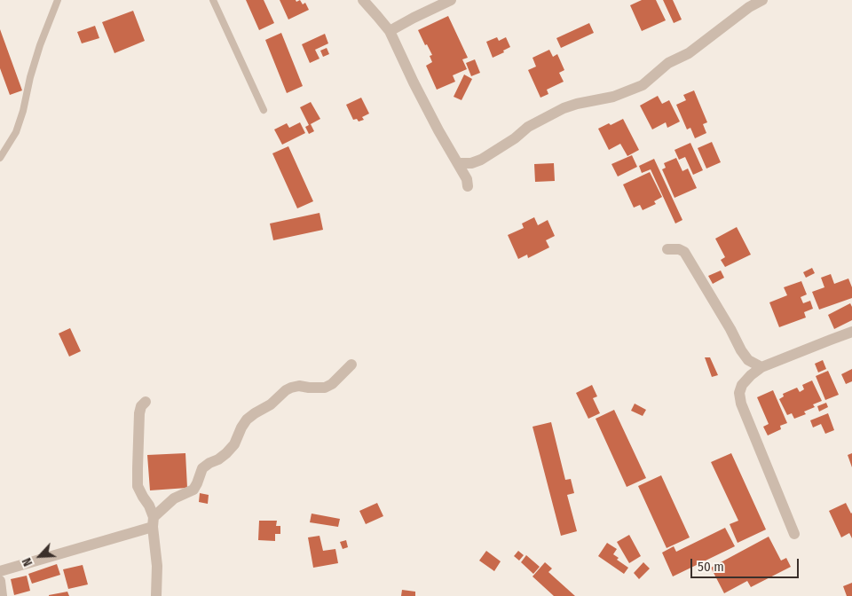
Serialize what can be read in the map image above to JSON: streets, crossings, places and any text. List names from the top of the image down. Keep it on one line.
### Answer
{"scale_bar":"50 m","north":"bottom left"}
